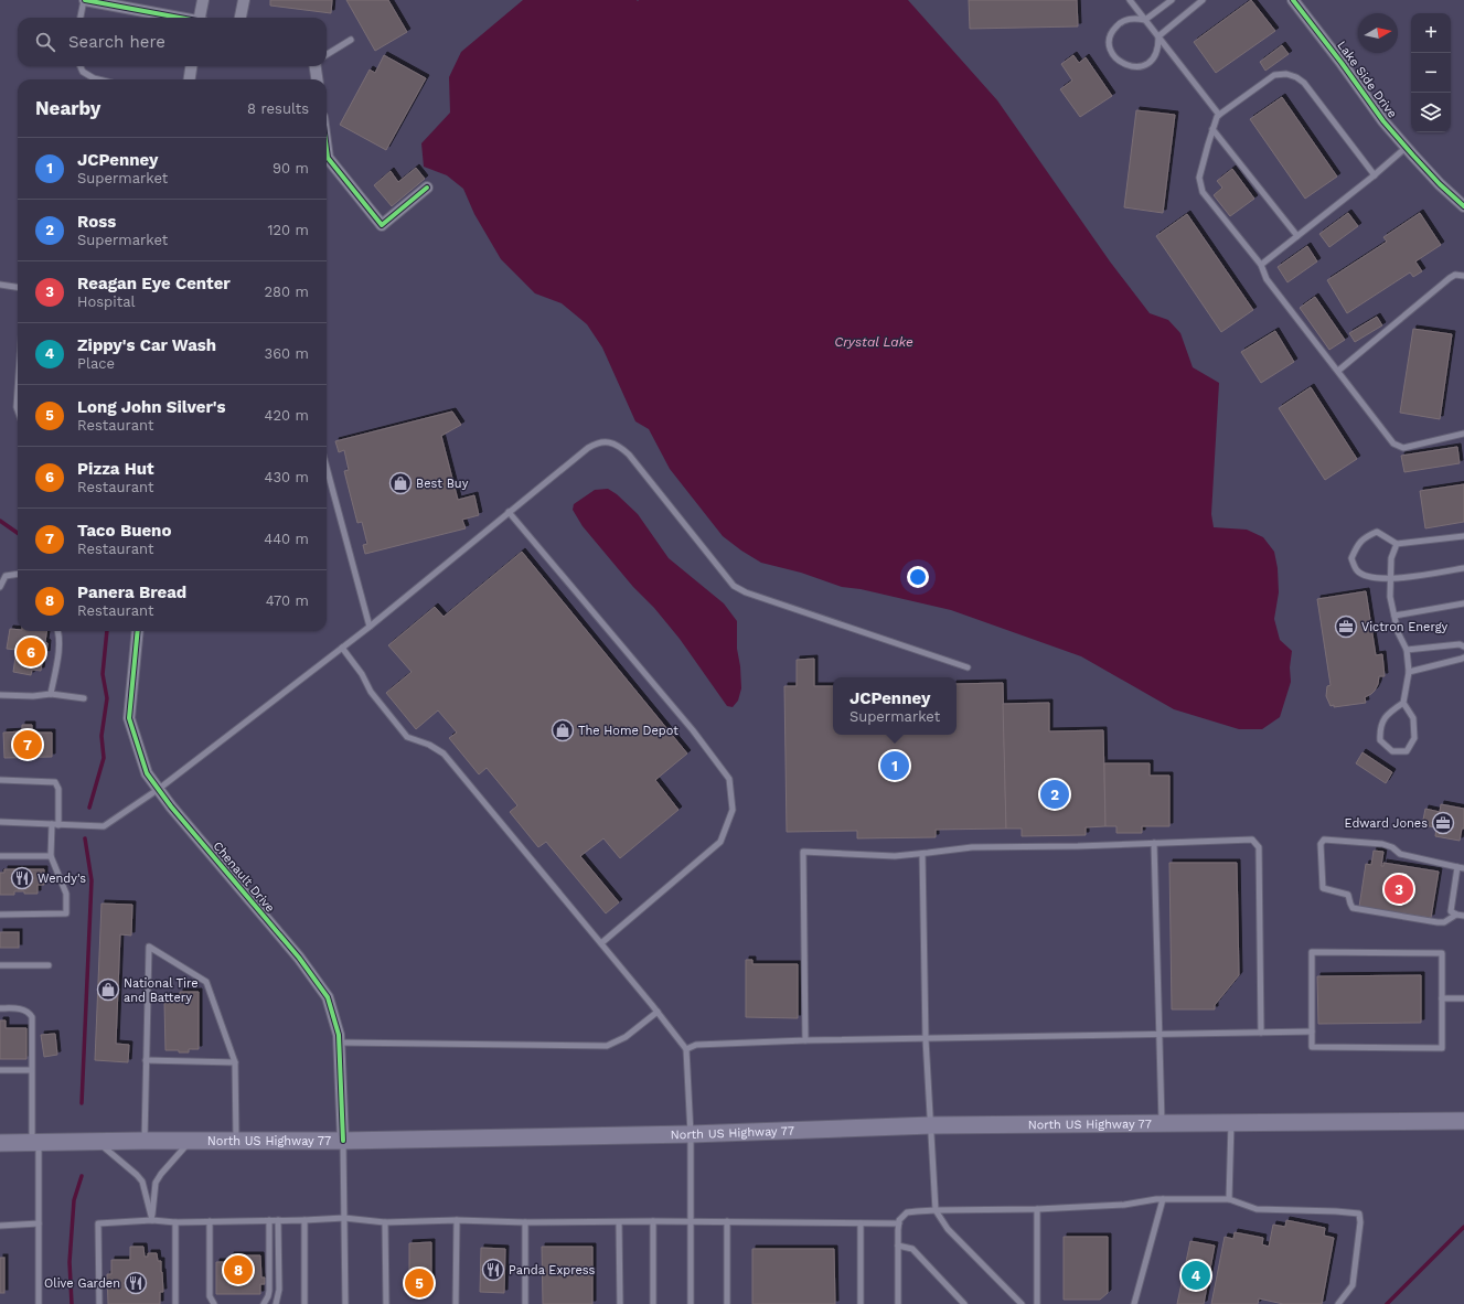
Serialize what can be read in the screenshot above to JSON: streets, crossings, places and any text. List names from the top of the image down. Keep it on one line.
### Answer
{"streets":{"main road":["North US Highway 77"],"street":["Lake Side Drive","Chenault Drive"]},"crossings":[["Chenault Drive","North US Highway 77"]],"water":["Crystal Lake"],"places":{"shop":["Best Buy","The Home Depot","National Tire and Battery"],"office":["Victron Energy","Edward Jones"],"restaurant":["Wendy's","Panda Express","Olive Garden"]},"north":"right","page":{"map_buttons":["+","−"],"search":"Search here","heading":["Nearby","8 results"],"list":[{"mark":"1","name":"JCPenney","note":"Supermarket","value":"90 m"},{"mark":"2","name":"Ross","note":"Supermarket","value":"120 m"},{"mark":"3","name":"Reagan Eye Center","note":"Hospital","value":"280 m"},{"mark":"4","name":"Zippy's Car Wash","note":"Place","value":"360 m"},{"mark":"5","name":"Long John Silver's","note":"Restaurant","value":"420 m"},{"mark":"6","name":"Pizza Hut","note":"Restaurant","value":"430 m"},{"mark":"7","name":"Taco Bueno","note":"Restaurant","value":"440 m"},{"mark":"8","name":"Panera Bread","note":"Restaurant","value":"470 m"}],"pins":["6","7","1","2","3","8","4","5"],"popup":["JCPenney","Supermarket"]}}
